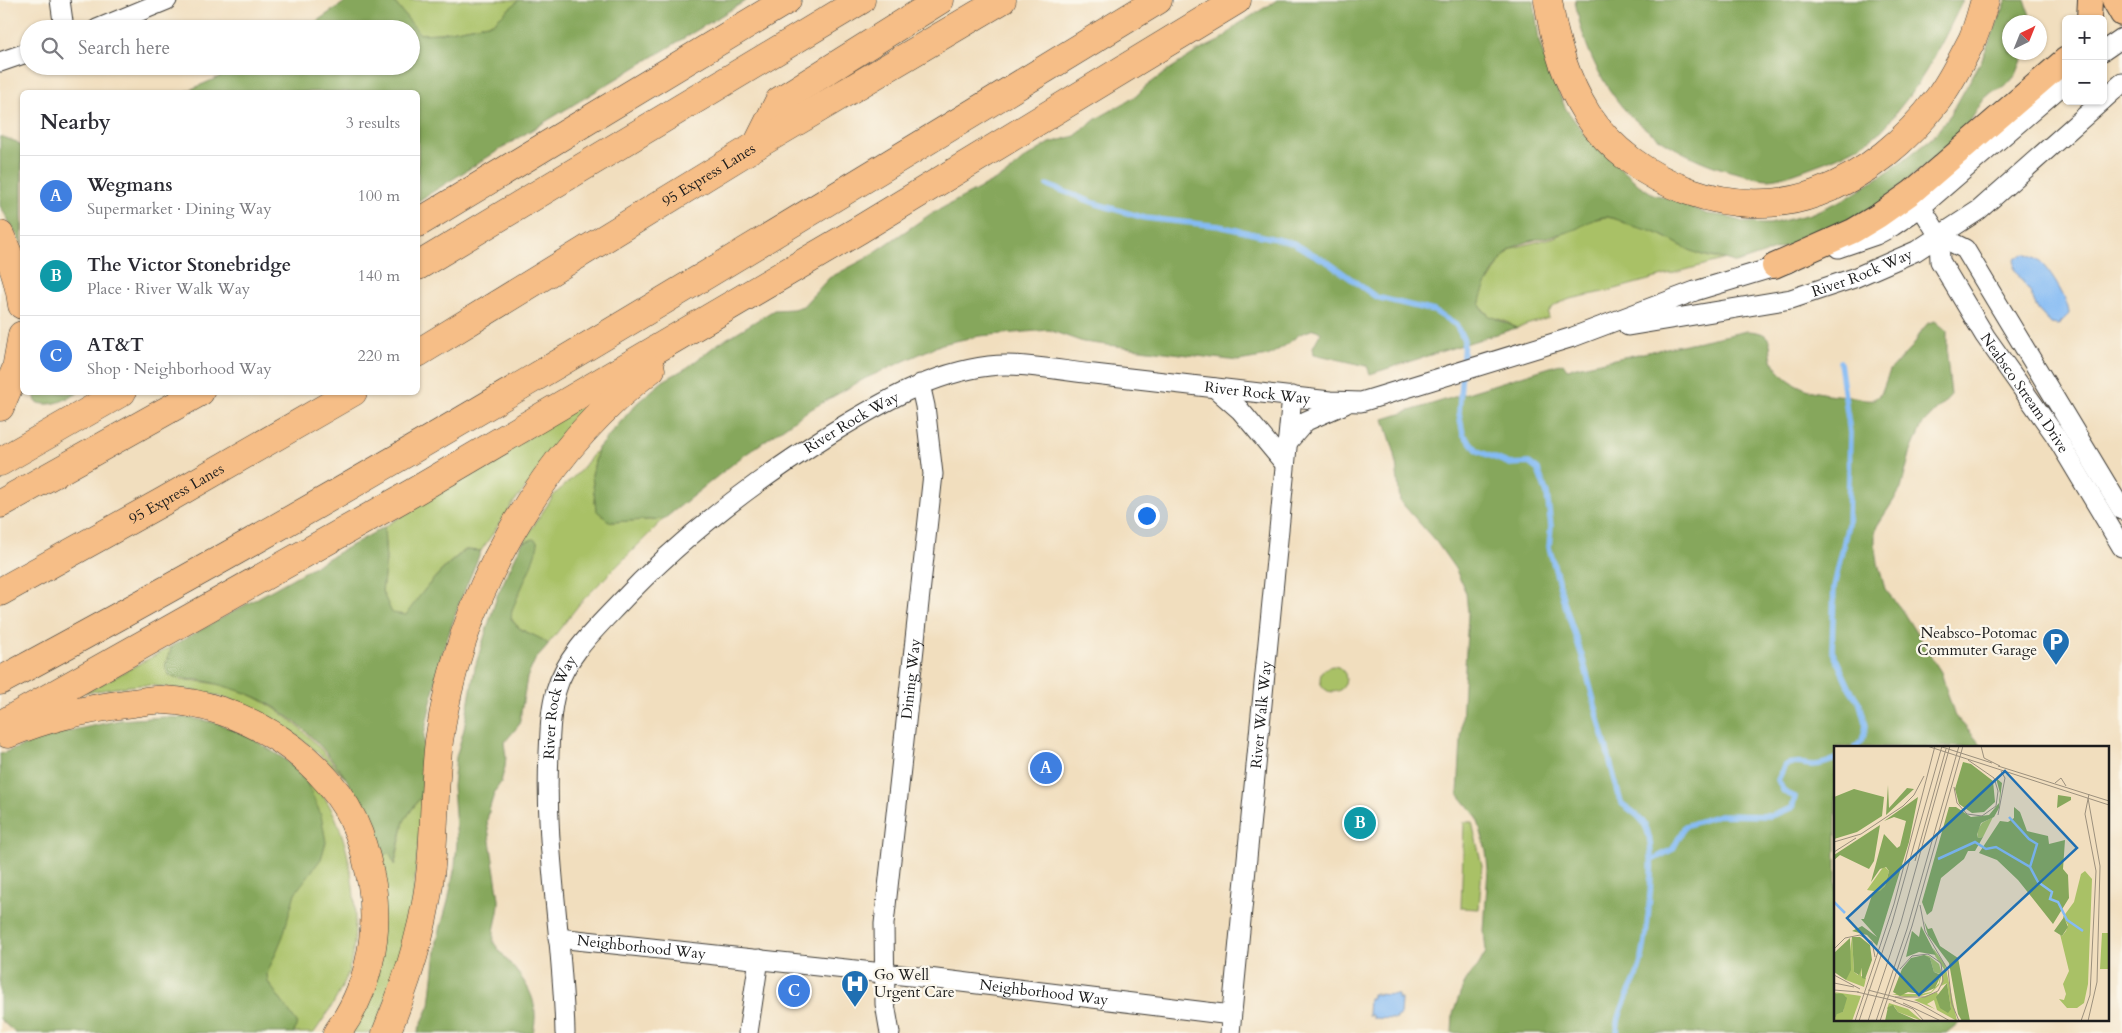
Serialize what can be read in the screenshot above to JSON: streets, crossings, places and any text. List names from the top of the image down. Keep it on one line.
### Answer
{"streets":{"highway":["95 Express Lanes"],"street":["River Rock Way","Neabsco Stream Drive","Dining Way","River Walk Way","Neighborhood Way"]},"crossings":[["River Rock Way","Neabsco Stream Drive"],["River Rock Way","Dining Way"],["River Rock Way","River Walk Way"],["River Rock Way","Neighborhood Way"],["Dining Way","Neighborhood Way"],["River Walk Way","Neighborhood Way"]],"places":{"parking":["Neabsco-Potomac Commuter Garage"],"hospital":["Go Well Urgent Care"]},"north":"top right","page":{"map_buttons":["+","−"],"search":"Search here","heading":["Nearby","3 results"],"list":[{"mark":"A","name":"Wegmans","note":"Supermarket · Dining Way","value":"100 m"},{"mark":"B","name":"The Victor Stonebridge","note":"Place · River Walk Way","value":"140 m"},{"mark":"C","name":"AT&T","note":"Shop · Neighborhood Way","value":"220 m"}],"pins":["A","B","C"]}}
